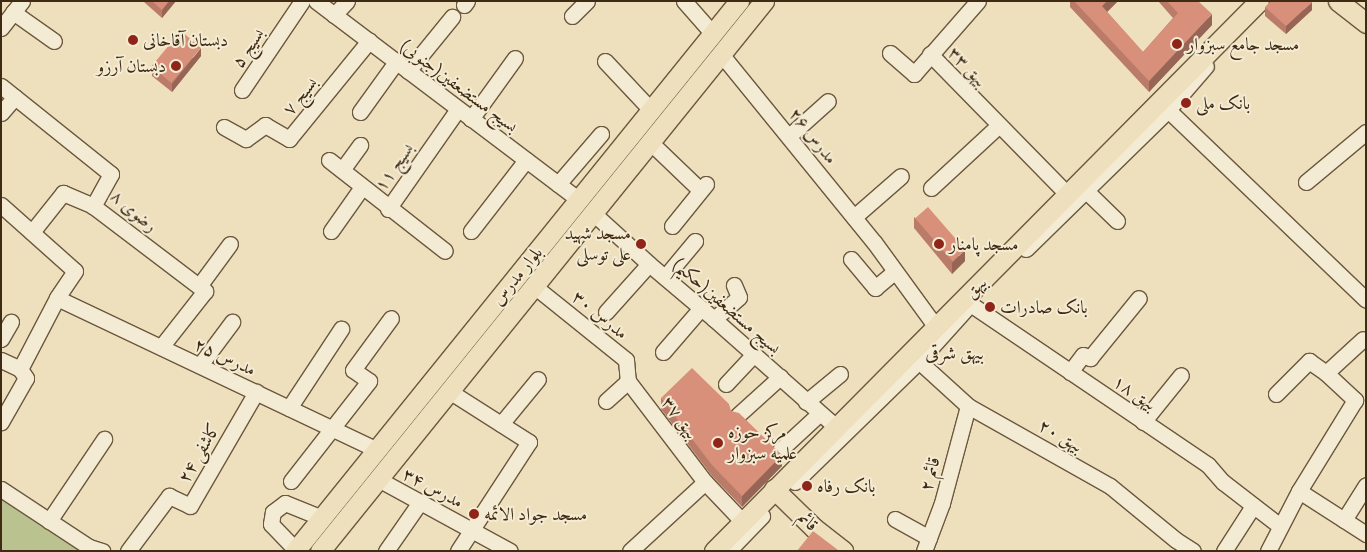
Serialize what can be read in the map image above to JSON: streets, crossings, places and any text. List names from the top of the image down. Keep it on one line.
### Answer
{"streets":{"main road":["بلوار مدرس","بیهق","قائم"],"street":["بسیج ۵","بیهق ۳۳","بسیج مستضعفین(جنوبی)","بسیج ۷","مدرس ۲۶","بسیج ۱۱","رضوی ۸","بسیج مستضعفین(حکیم)","مدرس ۳۰","مدرس ۲۵","بیهق ۱۸","بیهق ۳۷","بیهق ۲۰","کاشفی ۲۴","قائم ۲","مدرس ۳۴"]},"crossings":[["بیهق ۳۳","بیهق"],["بسیج مستضعفین(جنوبی)","بسیج ۷"],["بسیج مستضعفین(جنوبی)","بسیج ۱۱"],["بسیج مستضعفین(جنوبی)","بلوار مدرس"],["مدرس ۲۶","بلوار مدرس"],["مدرس ۲۶","بیهق"],["بلوار مدرس","بسیج مستضعفین(حکیم)"],["بلوار مدرس","مدرس ۳۰"],["بلوار مدرس","مدرس ۲۵"],["بلوار مدرس","مدرس ۳۴"],["بیهق","بسیج مستضعفین(حکیم)"],["بیهق","بیهق ۱۸"],["بیهق","بیهق ۳۷"],["بیهق","بیهق ۲۰"],["بیهق","قائم"],["مدرس ۳۰","بیهق ۳۷"],["مدرس ۲۵","کاشفی ۲۴"],["بیهق ۲۰","قائم ۲"]],"districts":["بیهق شرقی"],"places":["دبستان آقاخانی","مسجد جامع سبزوار","دبستان آرزو","بانک ملی","مسجد شهید علی توسلی","مسجد پامنار","بانک صادرات","مرکز حوزه علمیه سبزوار","بانک رفاه","مسجد جواد الائمه"]}
